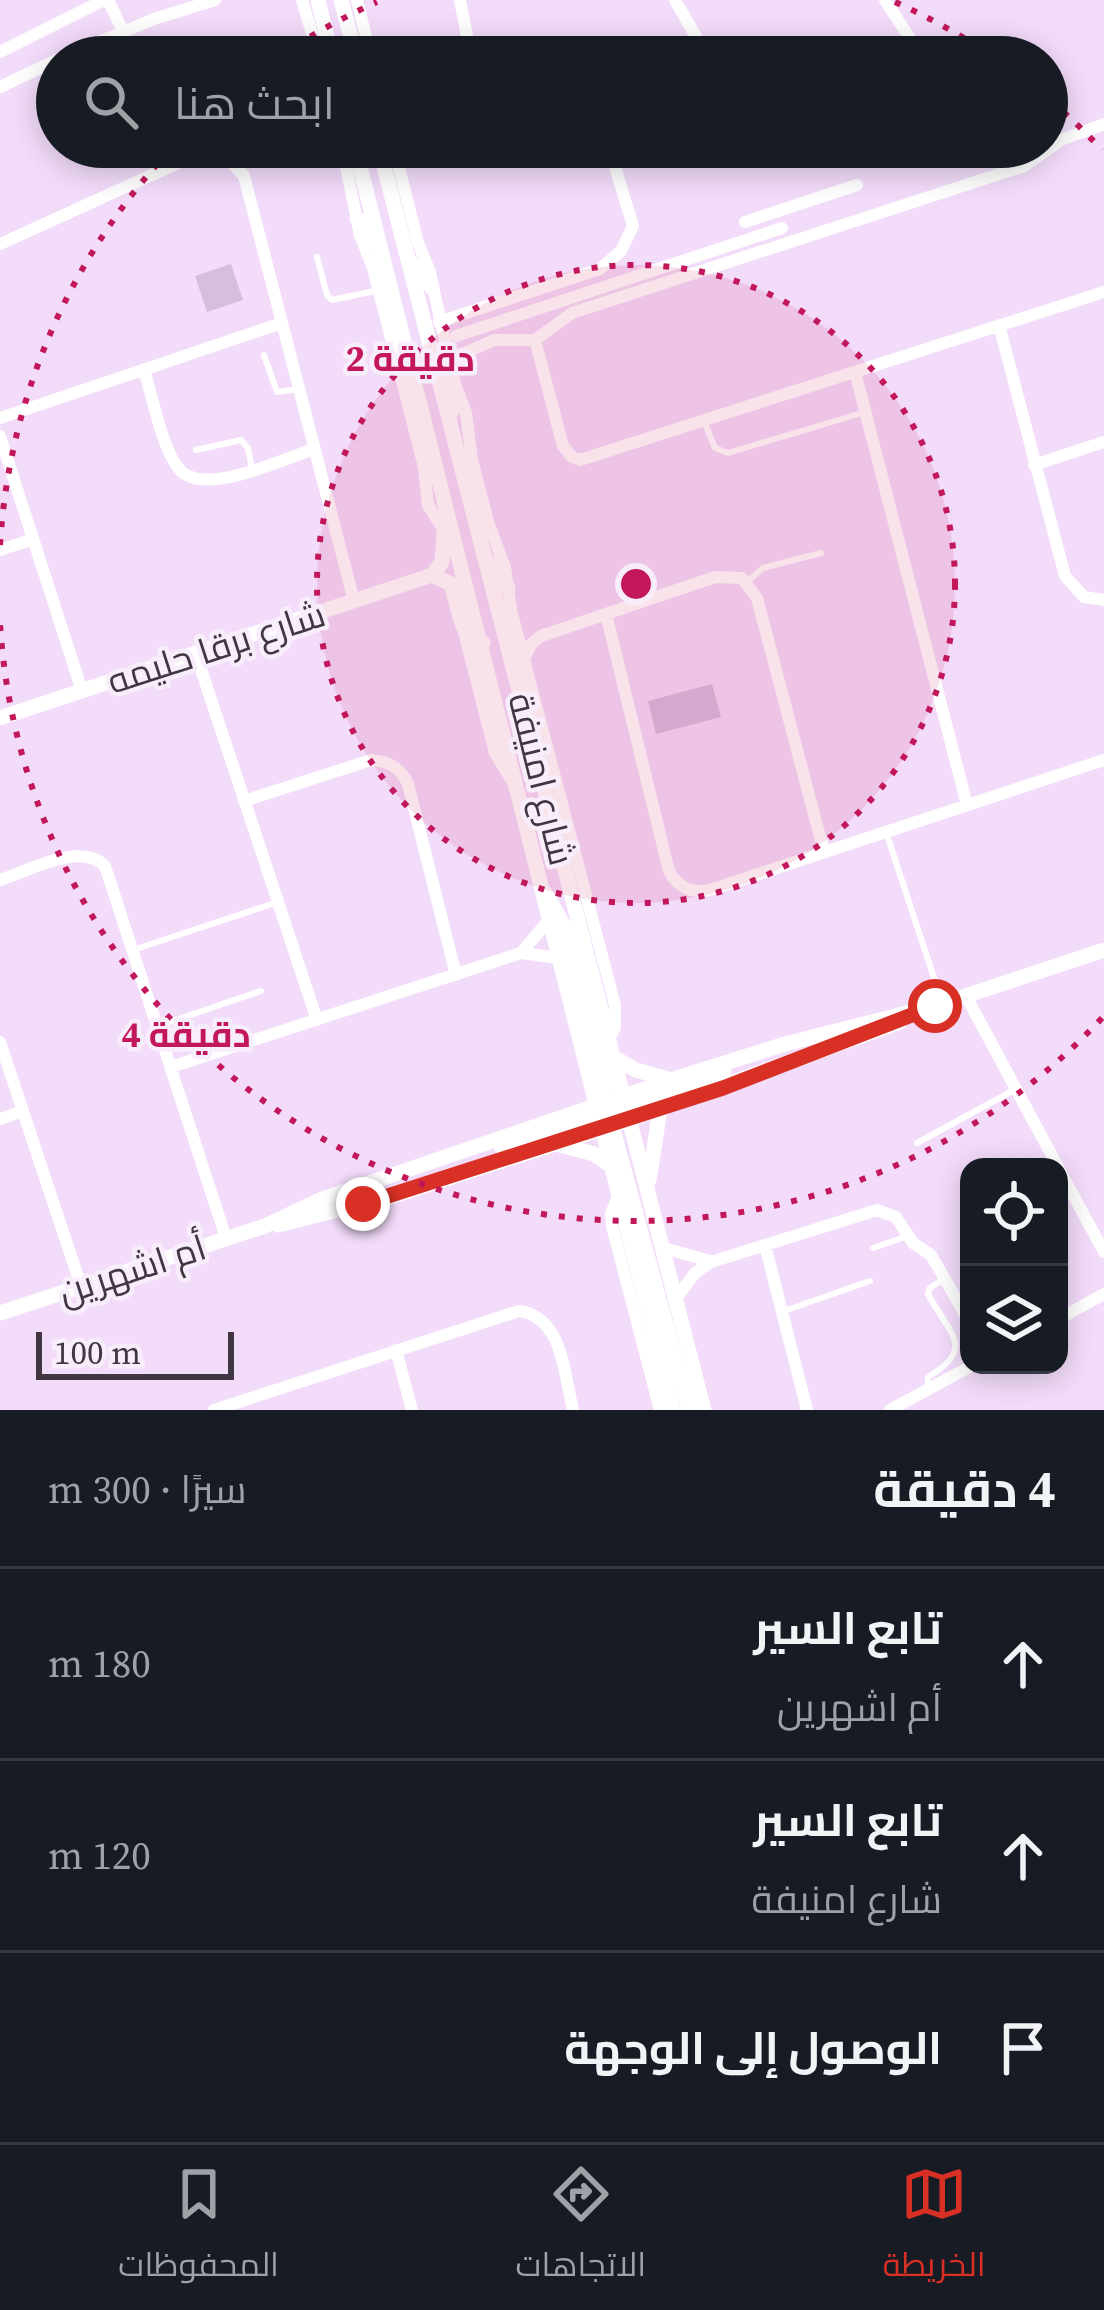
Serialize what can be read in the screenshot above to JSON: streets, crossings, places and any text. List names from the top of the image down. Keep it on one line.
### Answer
{"streets":{"street":["شارع برقا حليمه","شارع امنيفة","أم اشهرين"]},"scale_bar":"100 m","page":{"search":"ابحث هنا","scale":"100 m","heading":["4 دقيقة","سيرًا · 300 m"],"list":[["تابع السير","أم اشهرين","180 m"],["تابع السير","شارع امنيفة","120 m"],"الوصول إلى الوجهة"],"nav":["الخريطة","الاتجاهات","المحفوظات"]},"rings":["2 دقيقة","4 دقيقة"]}
